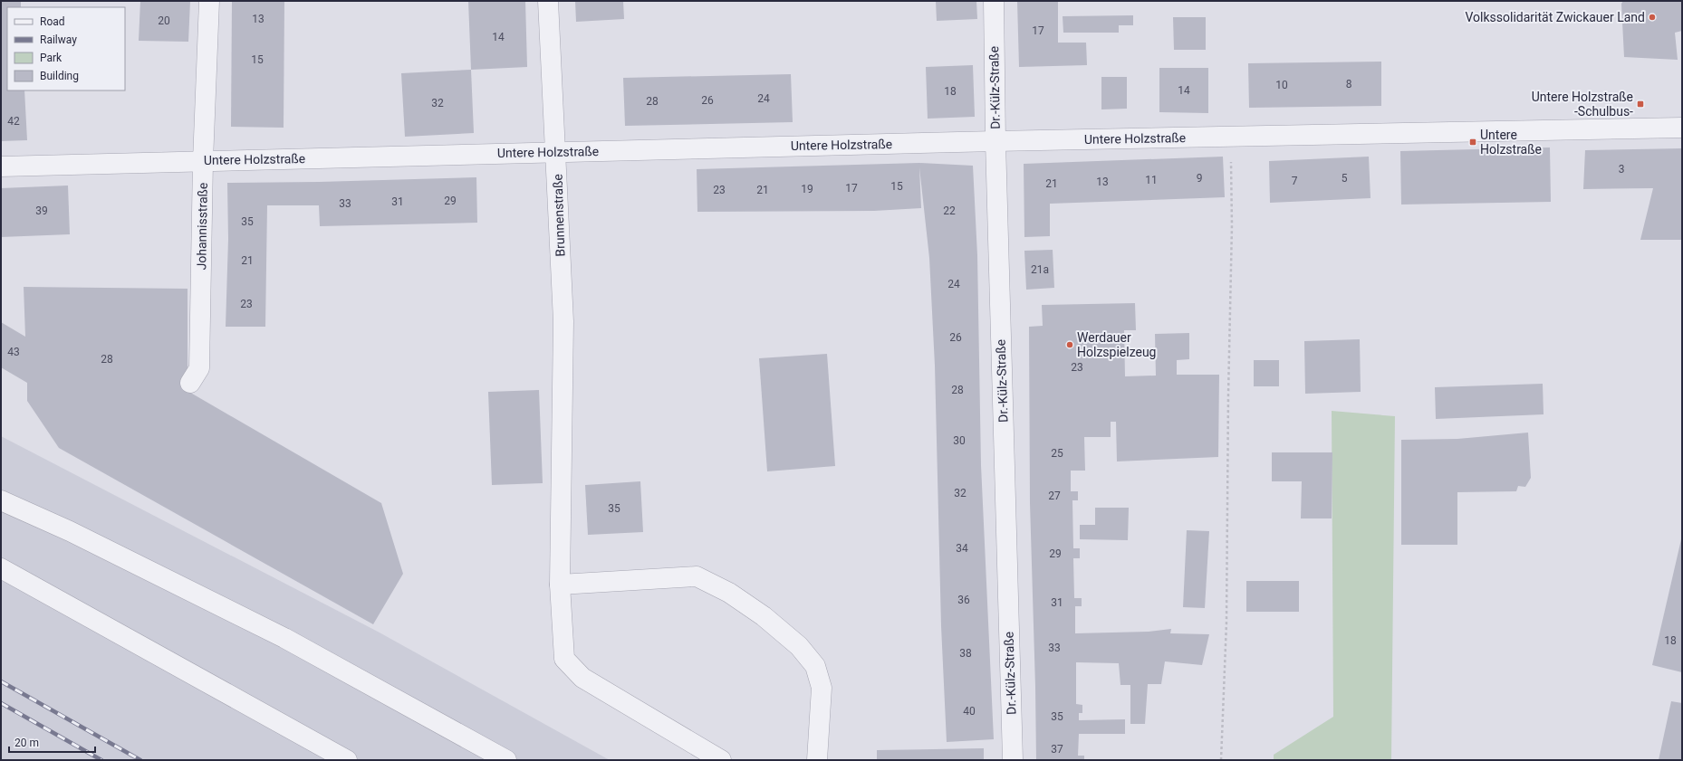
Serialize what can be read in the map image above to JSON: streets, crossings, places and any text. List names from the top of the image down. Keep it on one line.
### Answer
{"streets":{"street":["Dr.-Külz-Straße","Untere Holzstraße","Brunnenstraße","Johannisstraße"]},"crossings":[["Dr.-Külz-Straße","Untere Holzstraße"],["Untere Holzstraße","Brunnenstraße"],["Untere Holzstraße","Johannisstraße"]],"places":{"other":["Volkssolidarität Zwickauer Land","Werdauer Holzspielzeug"],"transit":["Untere Holzstraße -Schulbus-","Untere Holzstraße"]},"house_numbers":["13","20","17","14","15","8","10","14","18","24","26","28","32","42","3","9","5","11","7","13","21","15","17","19","23","21","29","31","33","39","22","35","21","21a","24","23","26","43","28","23","28","30","25","32","27","35","34","29","36","31","18","33","38","40","35","37"],"legend":["Road","Railway","Park","Building"],"scale_bar":"20 m"}
